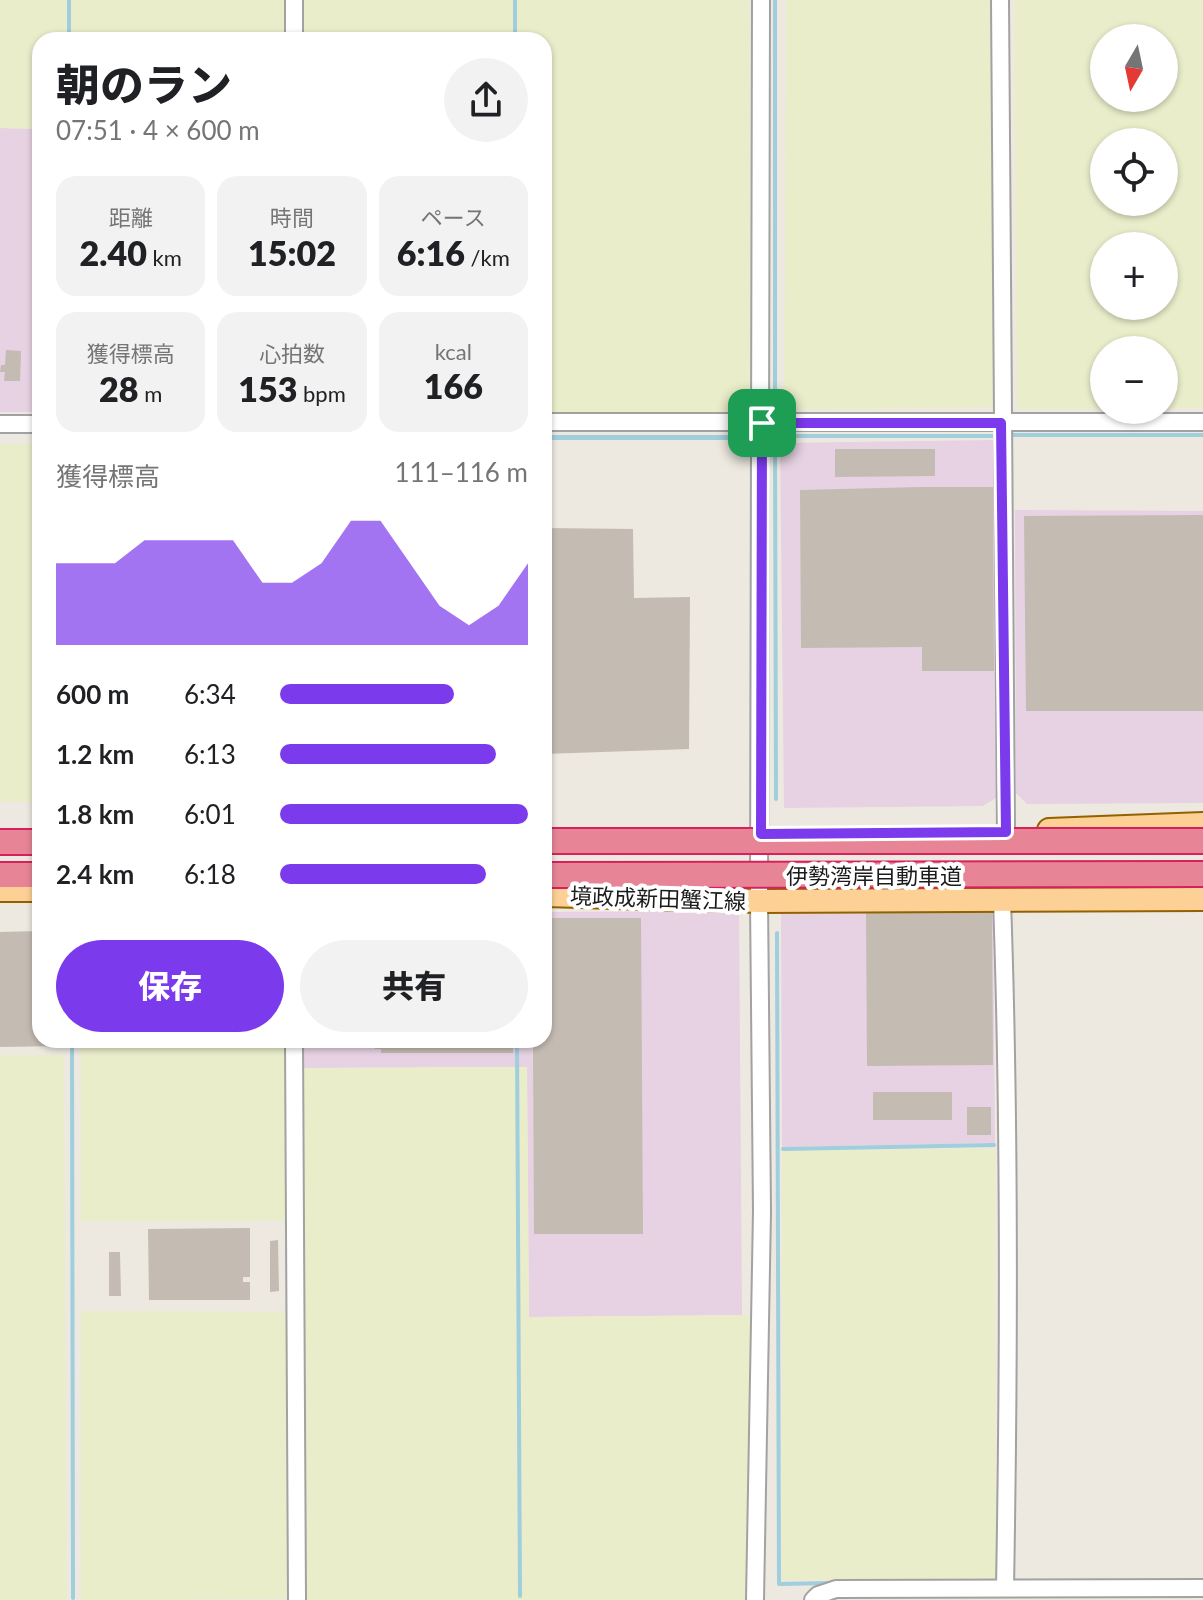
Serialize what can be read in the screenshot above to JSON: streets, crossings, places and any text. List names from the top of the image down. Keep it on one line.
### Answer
{"streets":{"highway":["伊勢湾岸自動車道"],"main road":["境政成新田蟹江線"]},"north":"bottom","page":{"map_buttons":["+","−"],"heading":["朝のラン","07:51 · 4 × 600 m"],"stats":[["距離","2.40 km"],["時間","15:02"],["ペース","6:16 /km"],["獲得標高","28 m"],["心拍数","153 bpm"],["kcal","166"]],"chart":["獲得標高","111–116 m"],"list":[{"name":"600 m","note":"6:34"},{"name":"1.2 km","note":"6:13"},{"name":"1.8 km","note":"6:01"},{"name":"2.4 km","note":"6:18"}],"buttons":["保存","共有"]}}
